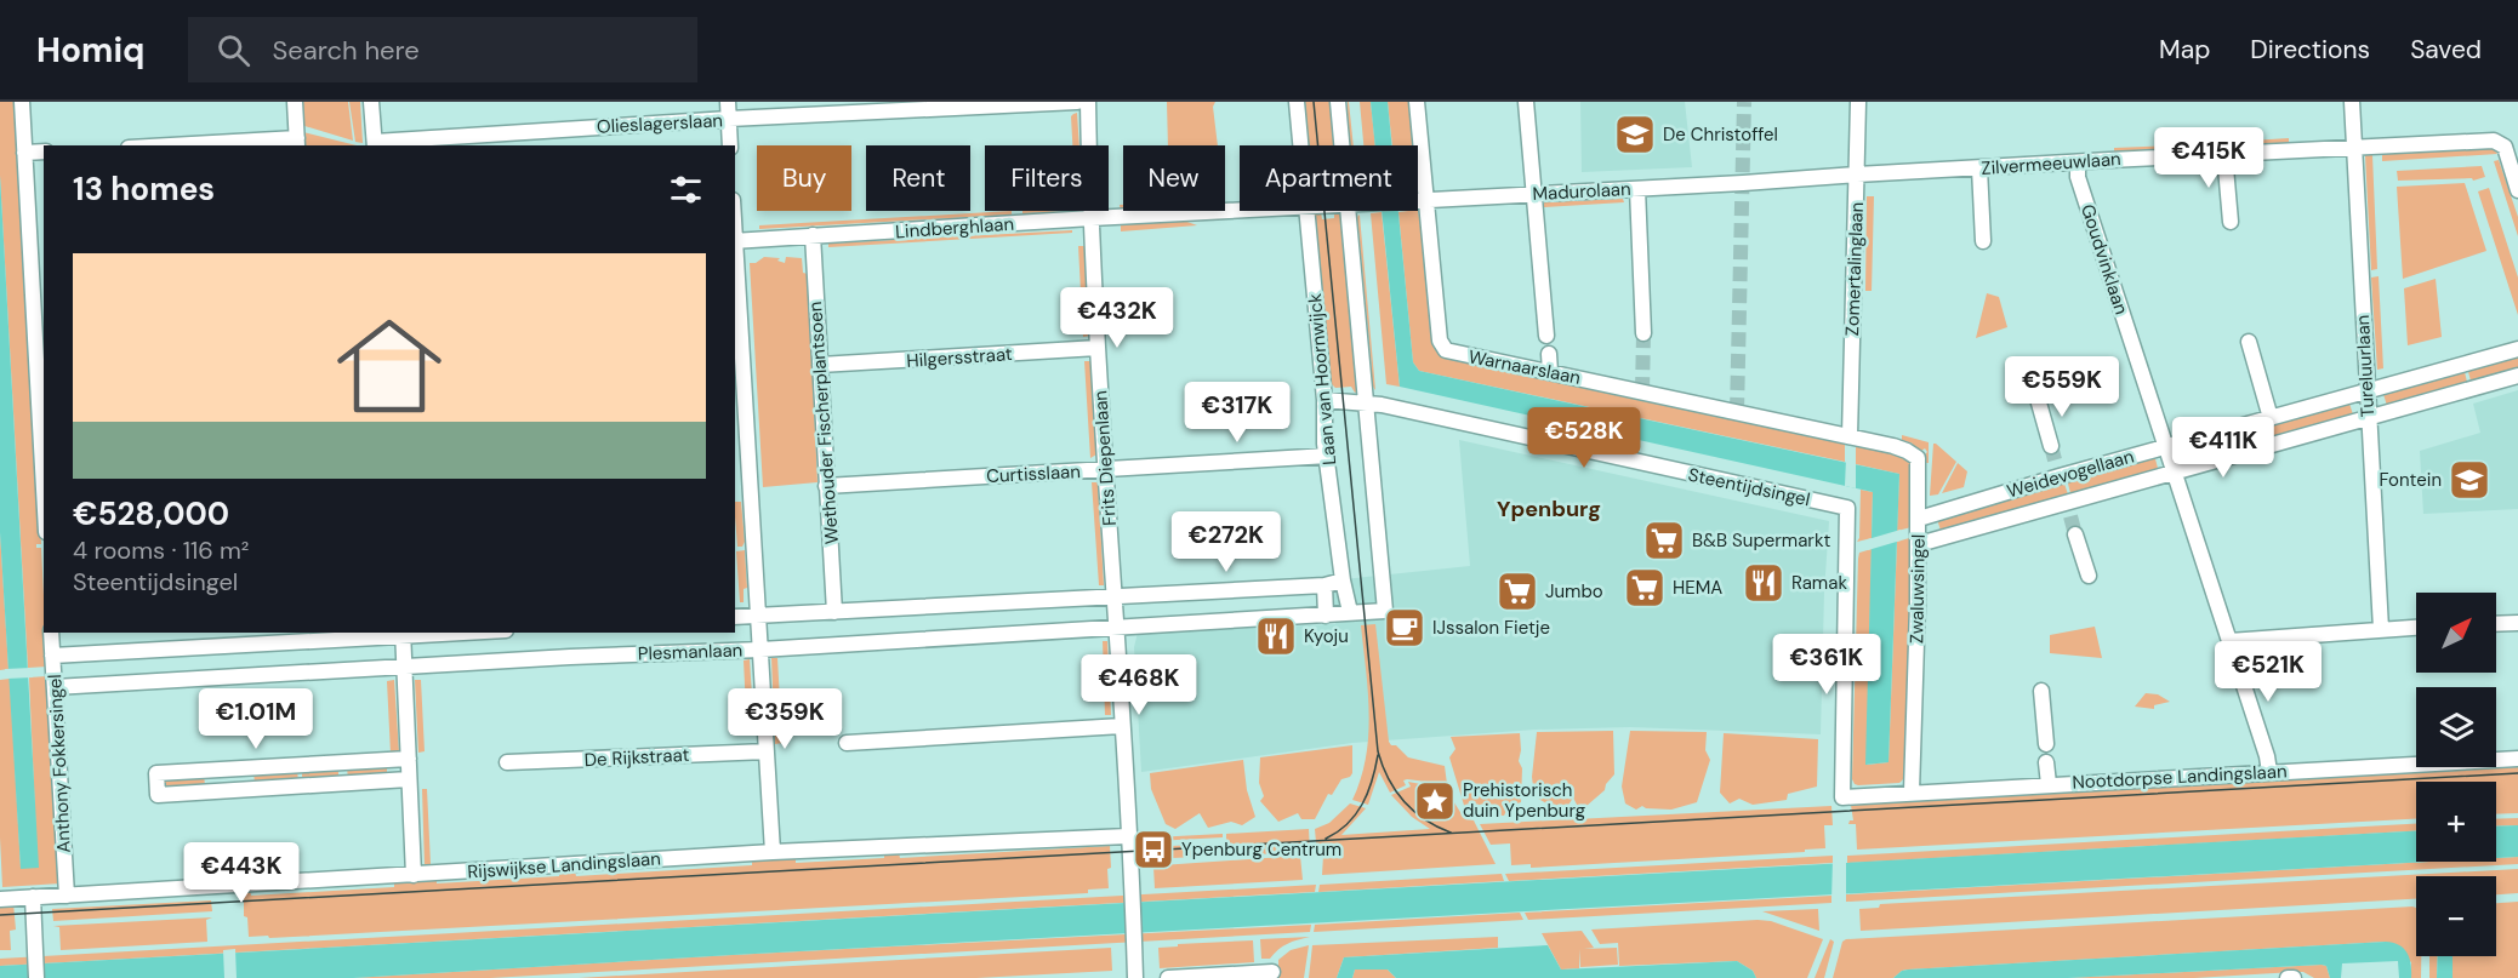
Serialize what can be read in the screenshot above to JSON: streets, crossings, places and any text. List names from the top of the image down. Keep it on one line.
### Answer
{"streets":{"street":["Olieslagerslaan","Zilvermeeuwlaan","Madurolaan","Lindberghlaan","Goudvinklaan","Zomertalinglaan","Hilgersstraat","Tureluurlaan","Warnaarslaan","Laan van Hoornwijck","Wethouder Fischerplantsoen","Frits Diepenlaan","Curtisslaan","Weidevogellaan","Steentijdsingel","Zwaluwsingel","Plesmanlaan","De Rijkstraat","Anthony Fokkersingel","Nootdorpse Landingslaan","Rijswijkse Landingslaan"]},"crossings":[["Zilvermeeuwlaan","Madurolaan"],["Zilvermeeuwlaan","Goudvinklaan"],["Zilvermeeuwlaan","Zomertalinglaan"],["Zilvermeeuwlaan","Tureluurlaan"],["Madurolaan","Zomertalinglaan"],["Madurolaan","Warnaarslaan"],["Lindberghlaan","Wethouder Fischerplantsoen"],["Lindberghlaan","Frits Diepenlaan"],["Goudvinklaan","Weidevogellaan"],["Goudvinklaan","Nootdorpse Landingslaan"],["Zomertalinglaan","Warnaarslaan"],["Zomertalinglaan","Zwaluwsingel"],["Hilgersstraat","Wethouder Fischerplantsoen"],["Hilgersstraat","Frits Diepenlaan"],["Tureluurlaan","Weidevogellaan"],["Warnaarslaan","Zwaluwsingel"],["Laan van Hoornwijck","Curtisslaan"],["Laan van Hoornwijck","Steentijdsingel"],["Laan van Hoornwijck","Plesmanlaan"],["Wethouder Fischerplantsoen","Curtisslaan"],["Wethouder Fischerplantsoen","Plesmanlaan"],["Frits Diepenlaan","Curtisslaan"],["Frits Diepenlaan","Plesmanlaan"],["Frits Diepenlaan","Rijswijkse Landingslaan"],["Weidevogellaan","Zwaluwsingel"],["Steentijdsingel","Plesmanlaan"],["Steentijdsingel","Nootdorpse Landingslaan"],["Zwaluwsingel","Nootdorpse Landingslaan"],["Plesmanlaan","Anthony Fokkersingel"],["Anthony Fokkersingel","Rijswijkse Landingslaan"]],"districts":["Ypenburg"],"places":{"school or university":["De Christoffel","Fontein"],"supermarket":["B&B Supermarkt","HEMA","Jumbo"],"restaurant":["Ramak","Kyoju"],"cafe":["IJssalon Fietje"],"place":["Prehistorisch duin Ypenburg"],"bus stop":["Ypenburg Centrum"]},"north":"top right","page":{"header":"Homiq","search":"Search here","nav":["Map","Directions","Saved"],"price":["€415K","€432K","€559K","€317K","€528K","€411K","€272K","€361K","€521K","€468K","€1.01M","€359K","€443K"],"chip":["Buy","Rent","Filters","New","Apartment"],"heading":"13 homes","list":[{"name":"€528,000","note":"4 rooms · 116 m² · Steentijdsingel"}],"map_buttons":["+","−"]}}
